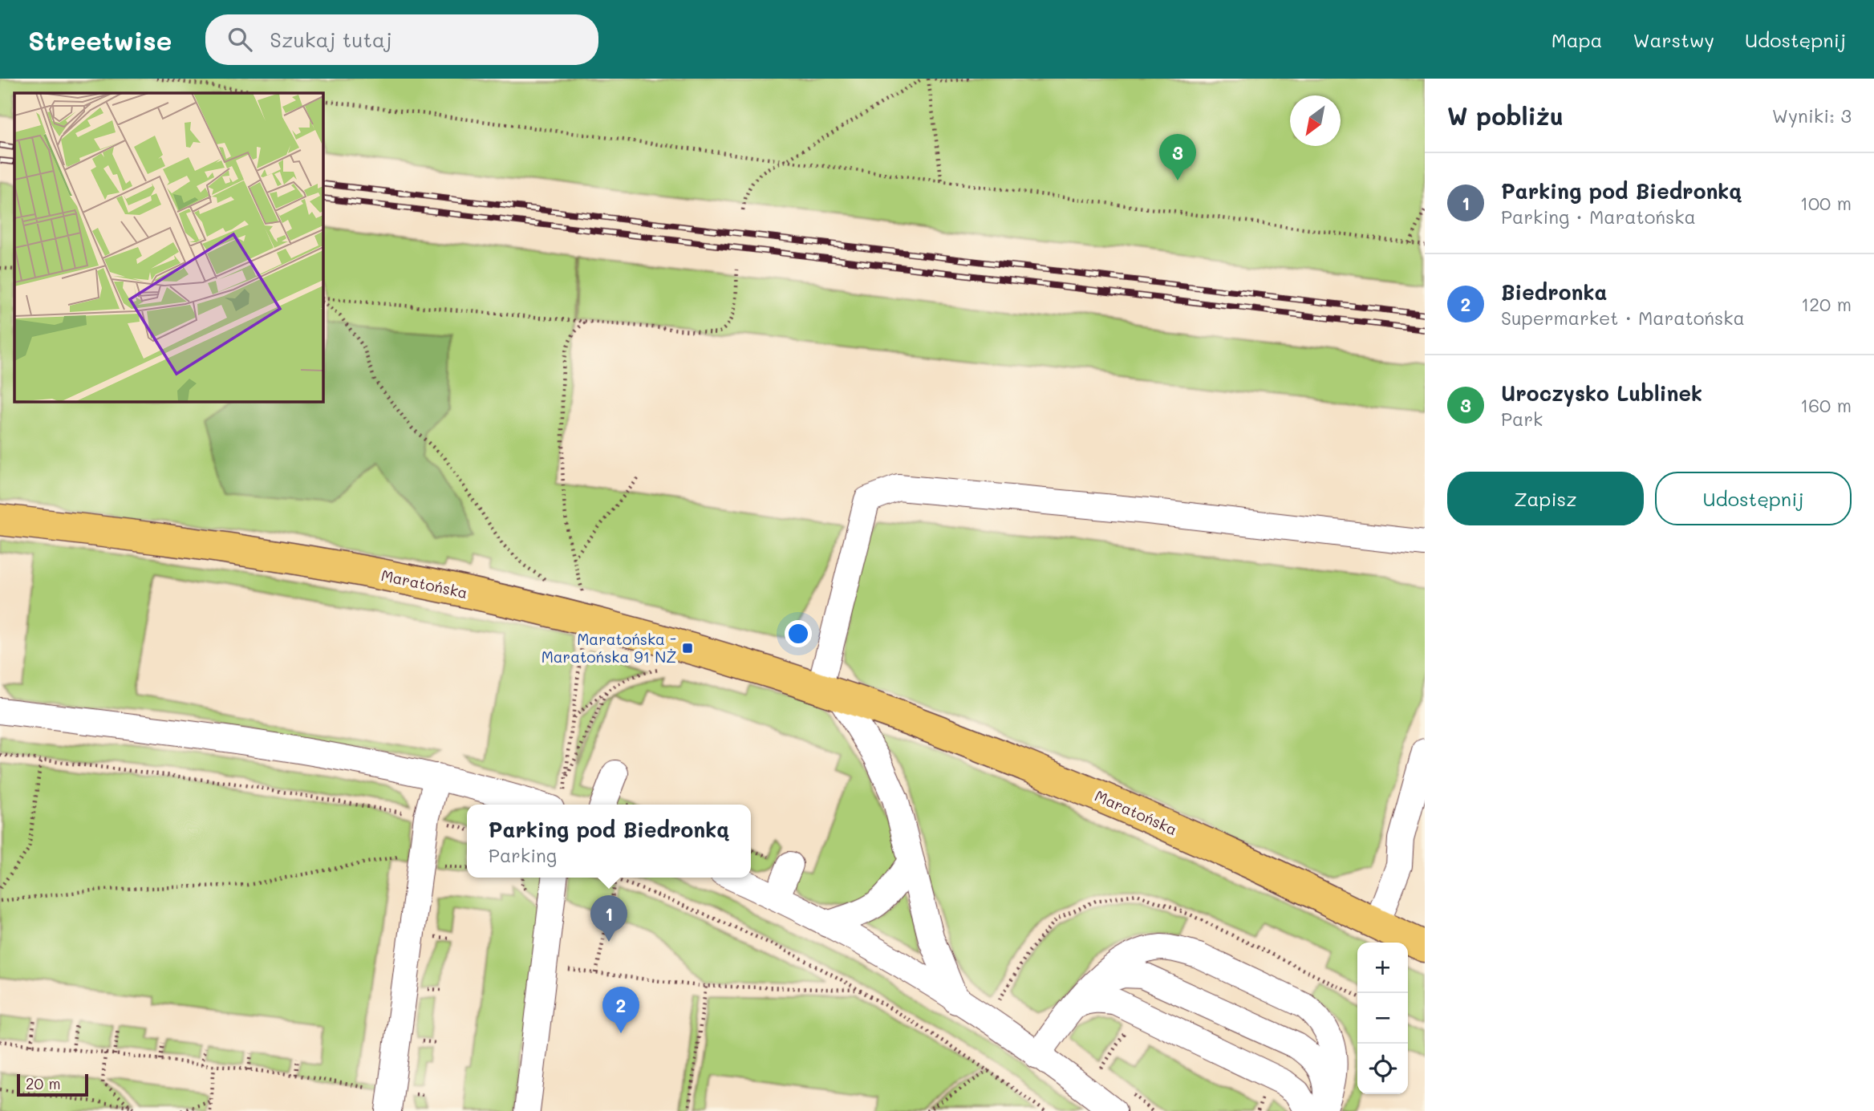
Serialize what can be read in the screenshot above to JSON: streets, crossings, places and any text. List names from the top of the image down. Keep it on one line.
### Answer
{"streets":{"main road":["Maratońska"]},"places":{"transit":["Maratońska - Maratońska 91 NŻ"]},"scale_bar":"20 m","north":"bottom left","page":{"header":"Streetwise","search":"Szukaj tutaj","nav":["Mapa","Warstwy","Udostępnij"],"heading":["W pobliżu","Wyniki: 3"],"pins":["3","1","2"],"list":[{"mark":"1","name":"Parking pod Biedronką","note":"Parking · Maratońska","value":"100 m"},{"mark":"2","name":"Biedronka","note":"Supermarket · Maratońska","value":"120 m"},{"mark":"3","name":"Uroczysko Lublinek","note":"Park","value":"160 m"}],"buttons":["Zapisz","Udostępnij"],"popup":["Parking pod Biedronką","Parking"],"map_buttons":["+","−"],"scale":"20 m"}}
